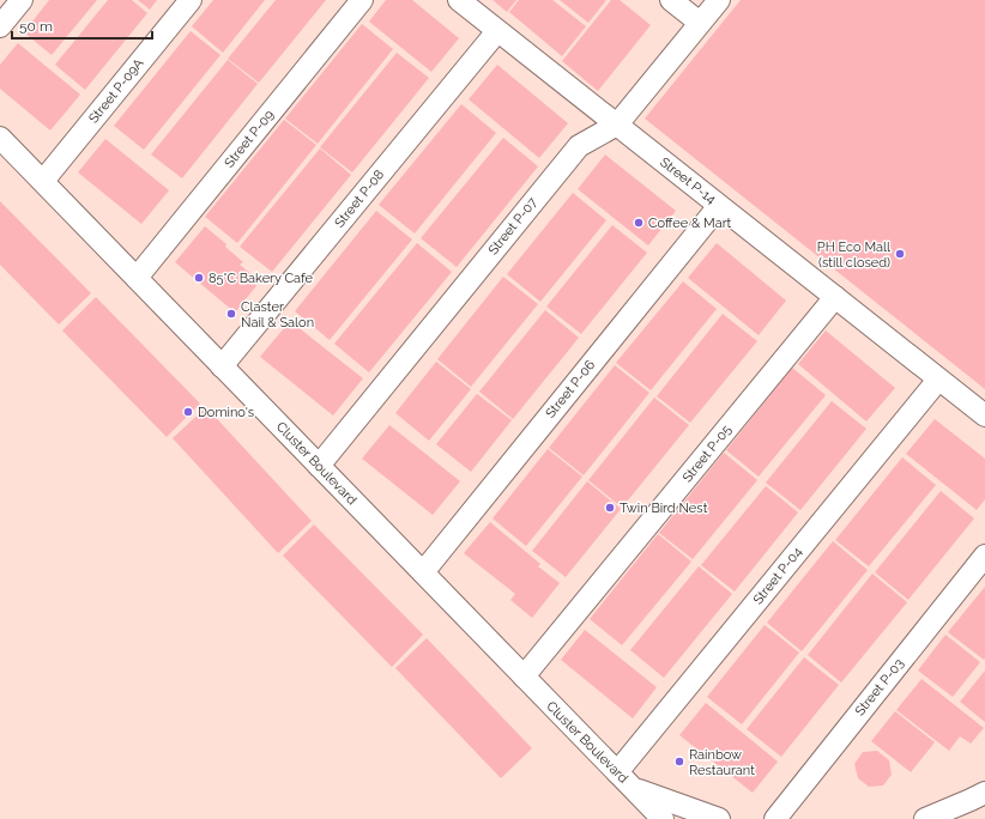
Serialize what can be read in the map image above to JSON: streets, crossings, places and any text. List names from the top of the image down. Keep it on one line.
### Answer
{"streets":{"street":["Street P-09A","Street P-09","Street P-14","Street P-08","Street P-07","Street P-06","Street P-05","Cluster Boulevard","Street P-04","Street P-03"]},"crossings":[["Street P-09A","Cluster Boulevard"],["Street P-09","Cluster Boulevard"],["Street P-14","Street P-08"],["Street P-14","Street P-07"],["Street P-14","Street P-06"],["Street P-14","Street P-05"],["Street P-14","Street P-04"],["Street P-08","Cluster Boulevard"],["Street P-07","Cluster Boulevard"],["Street P-06","Cluster Boulevard"],["Street P-05","Cluster Boulevard"],["Cluster Boulevard","Street P-04"]],"places":["Coffee & Mart","PH Eco Mall (still closed)","85°C Bakery Cafe","Claster Nail & Salon","Domino's","Twin Bird Nest","Rainbow Restaurant"],"scale_bar":"50 m"}
